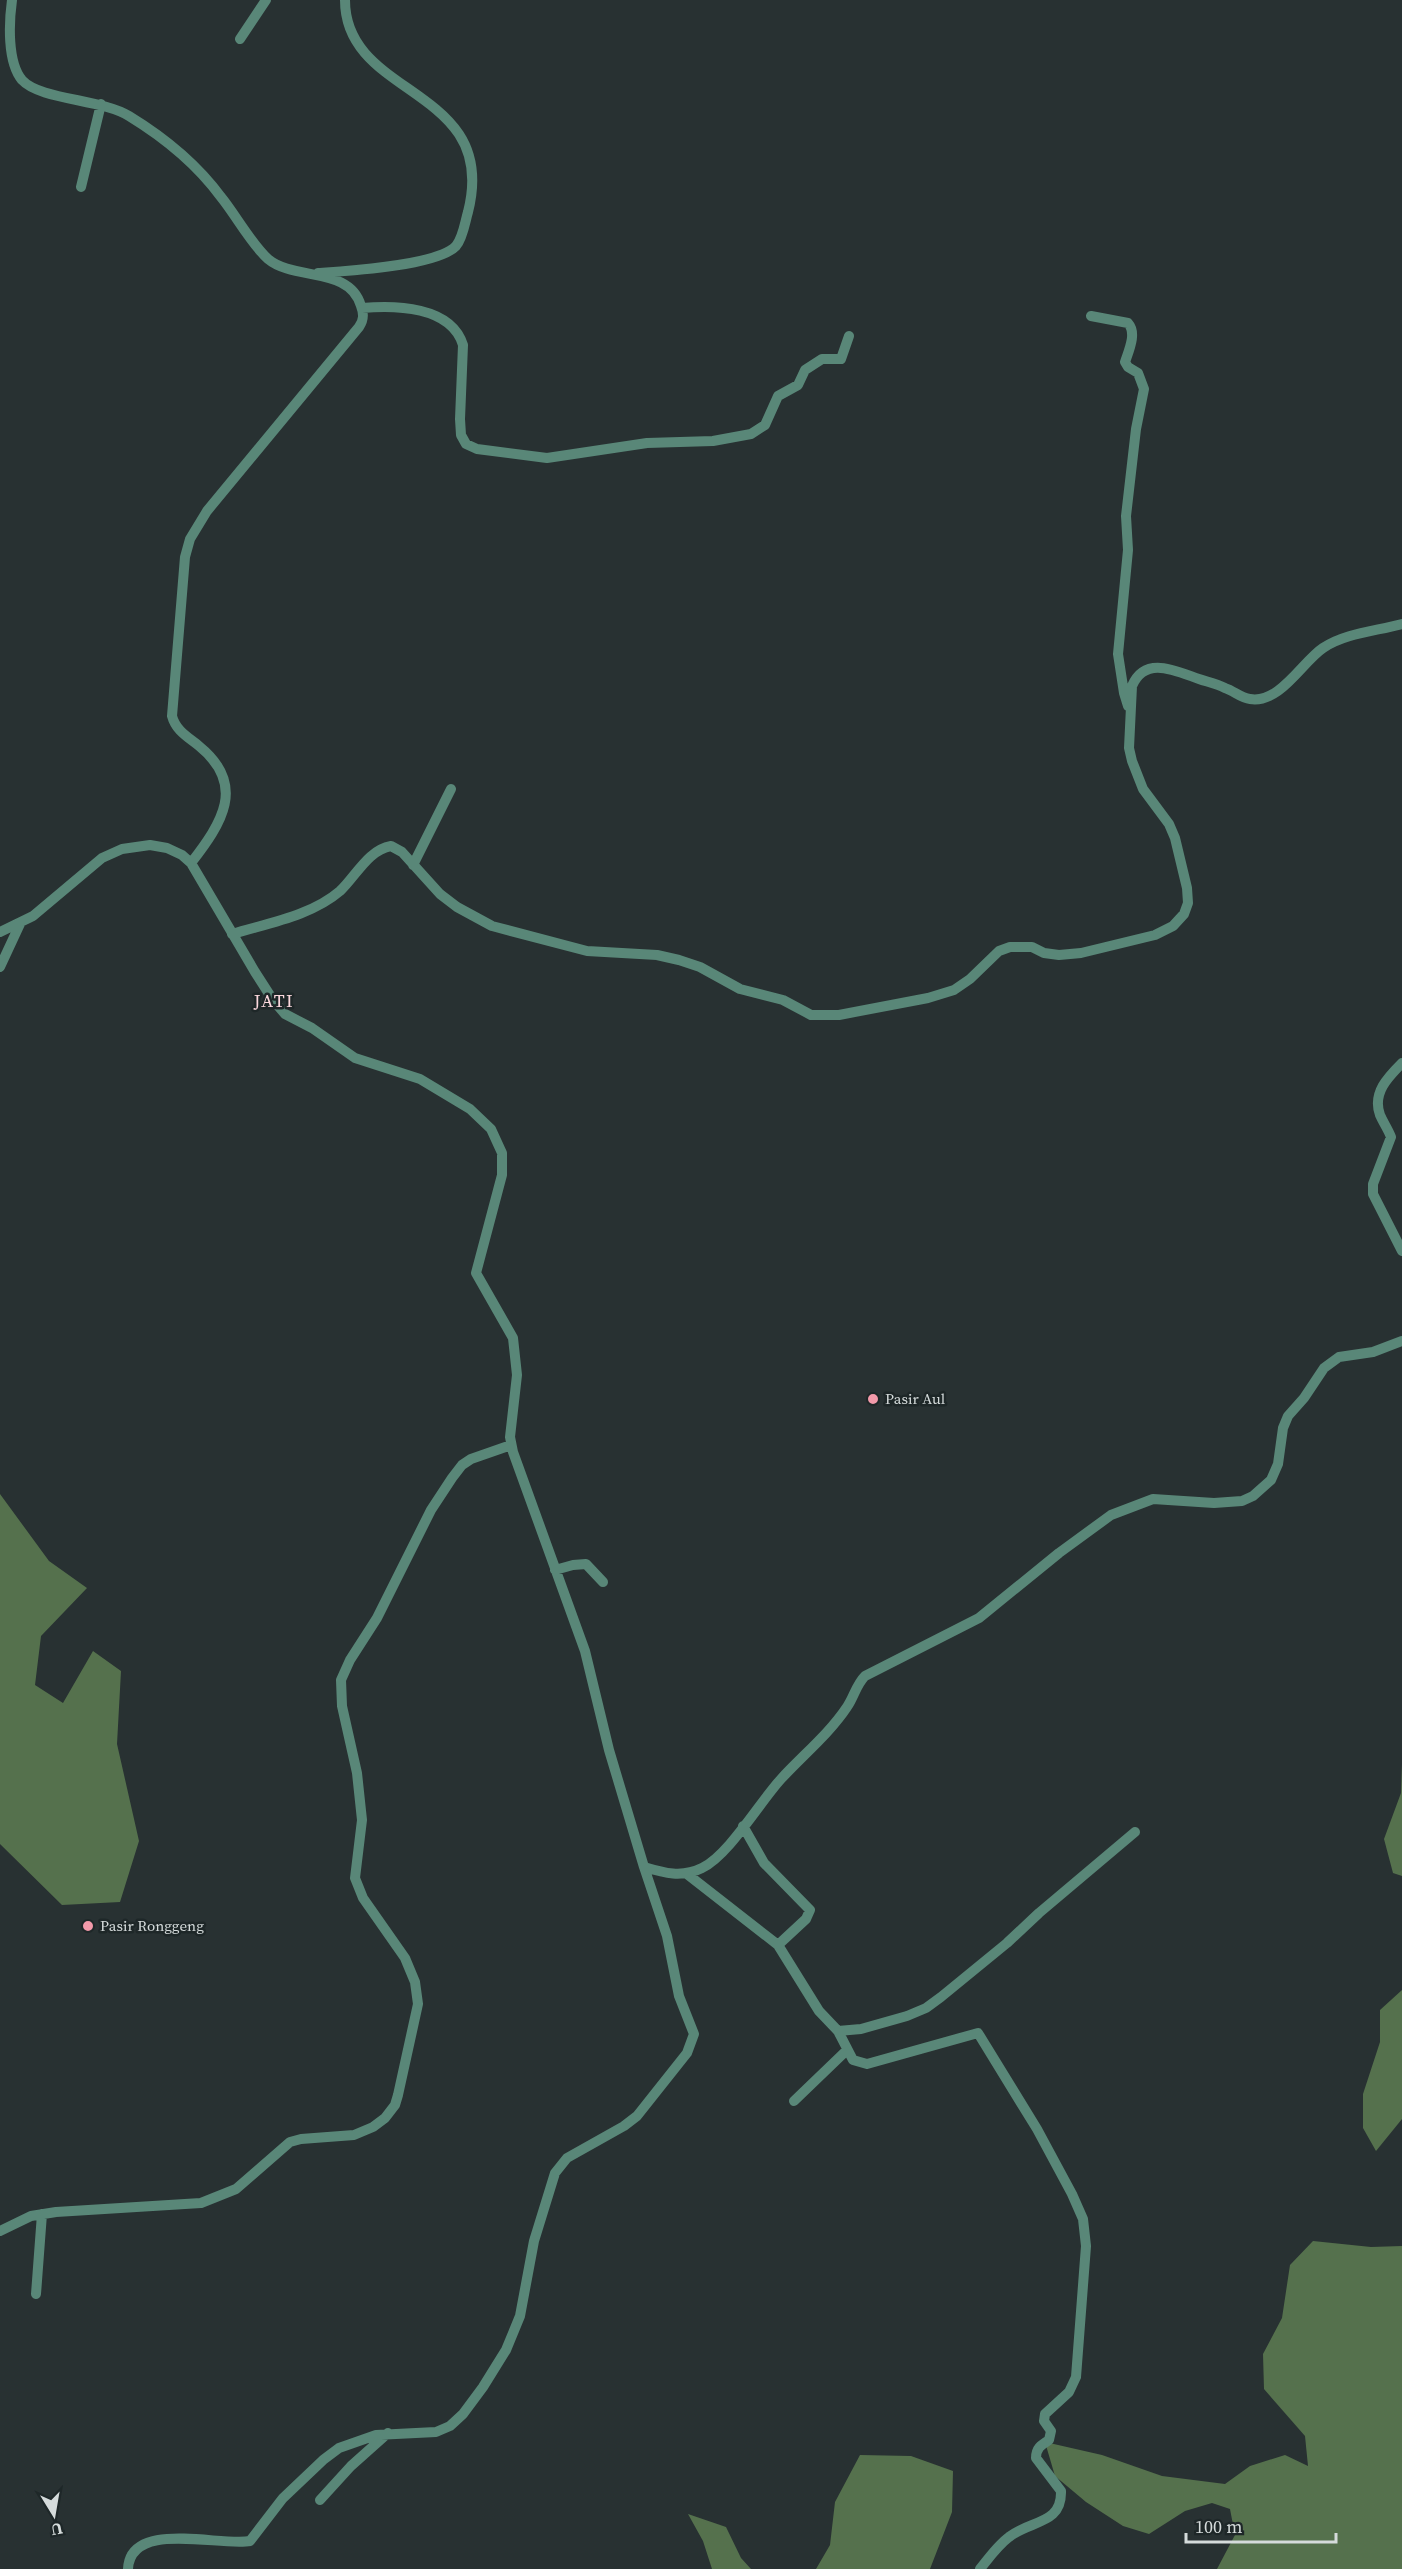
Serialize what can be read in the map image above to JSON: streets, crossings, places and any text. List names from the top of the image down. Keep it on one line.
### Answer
{"districts":["JATI"],"places":["Pasir Aul","Pasir Ronggeng"],"scale_bar":"100 m","north":"bottom"}
